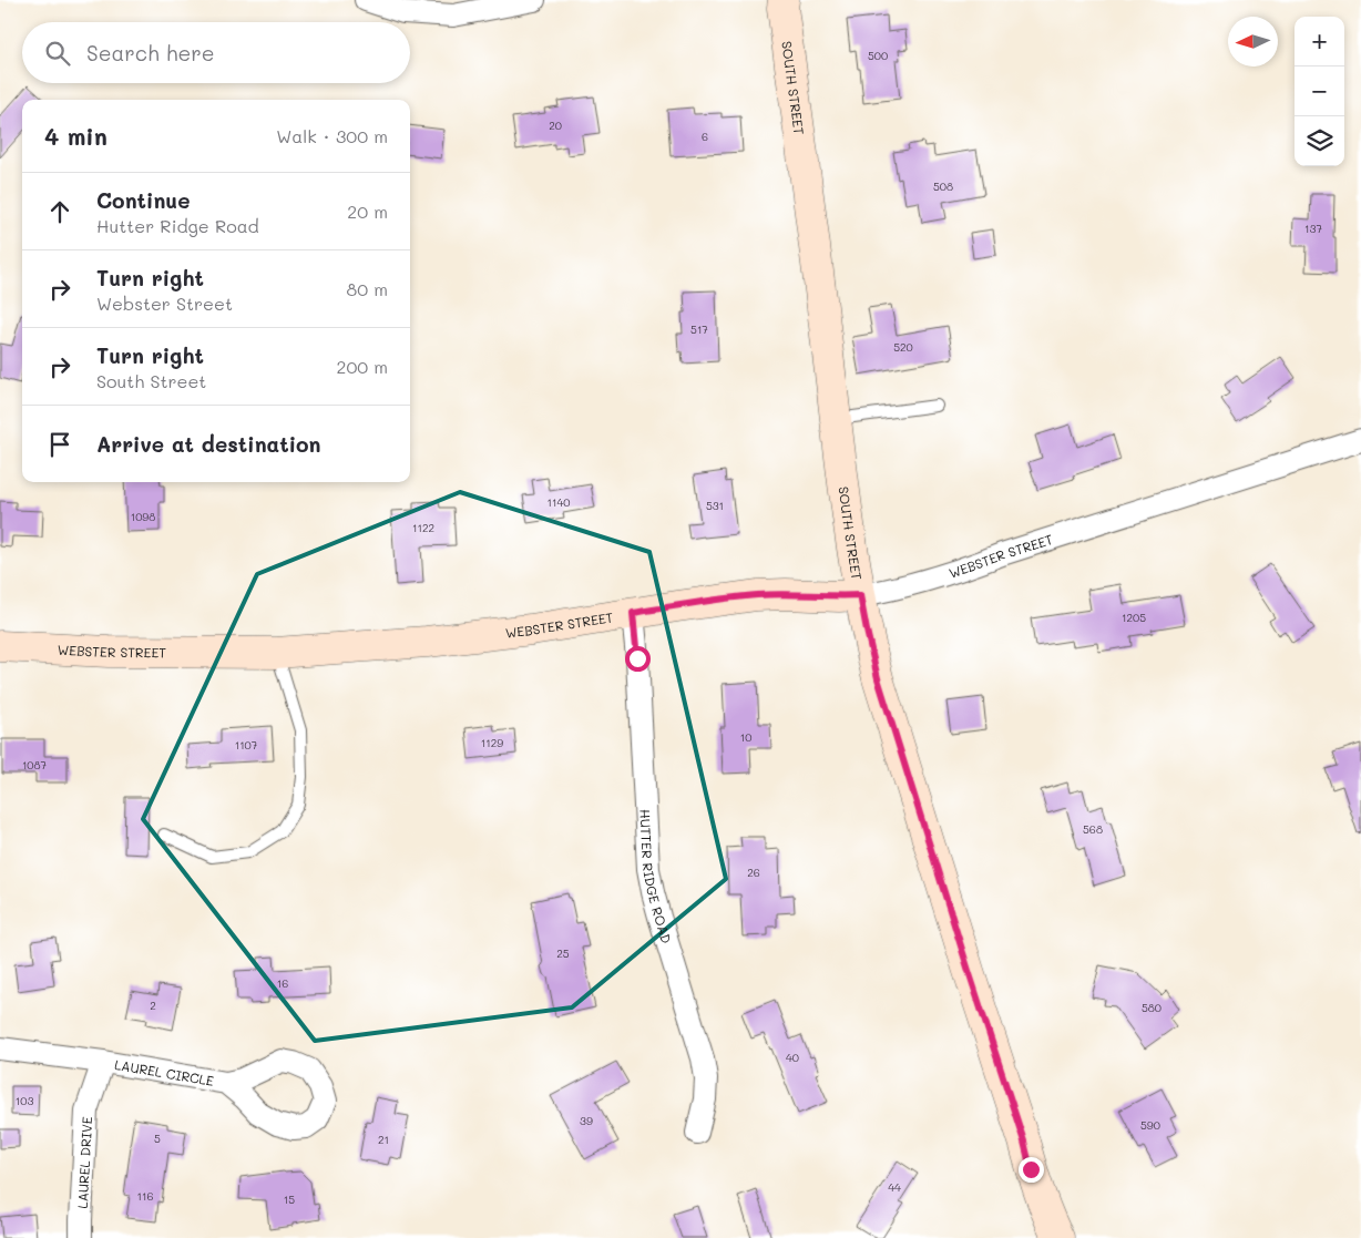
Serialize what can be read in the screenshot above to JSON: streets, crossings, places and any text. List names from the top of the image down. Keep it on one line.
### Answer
{"streets":{"street":["SOUTH STREET","WEBSTER STREET","HUTTER RIDGE ROAD","LAUREL CIRCLE","LAUREL DRIVE"]},"crossings":[["SOUTH STREET","WEBSTER STREET"],["WEBSTER STREET","HUTTER RIDGE ROAD"],["LAUREL CIRCLE","LAUREL DRIVE"]],"house_numbers":["500","20","6","508","137","517","520","1140","531","1098","1122","1205","10","1129","1107","1087","568","26","25","16","2","580","40","103","39","590","5","21","44","116","15"],"north":"left","page":{"map_buttons":["+","−"],"search":"Search here","heading":["4 min","Walk · 300 m"],"list":[["Continue","Hutter Ridge Road","20 m"],["Turn right","Webster Street","80 m"],["Turn right","South Street","200 m"],"Arrive at destination"]}}
